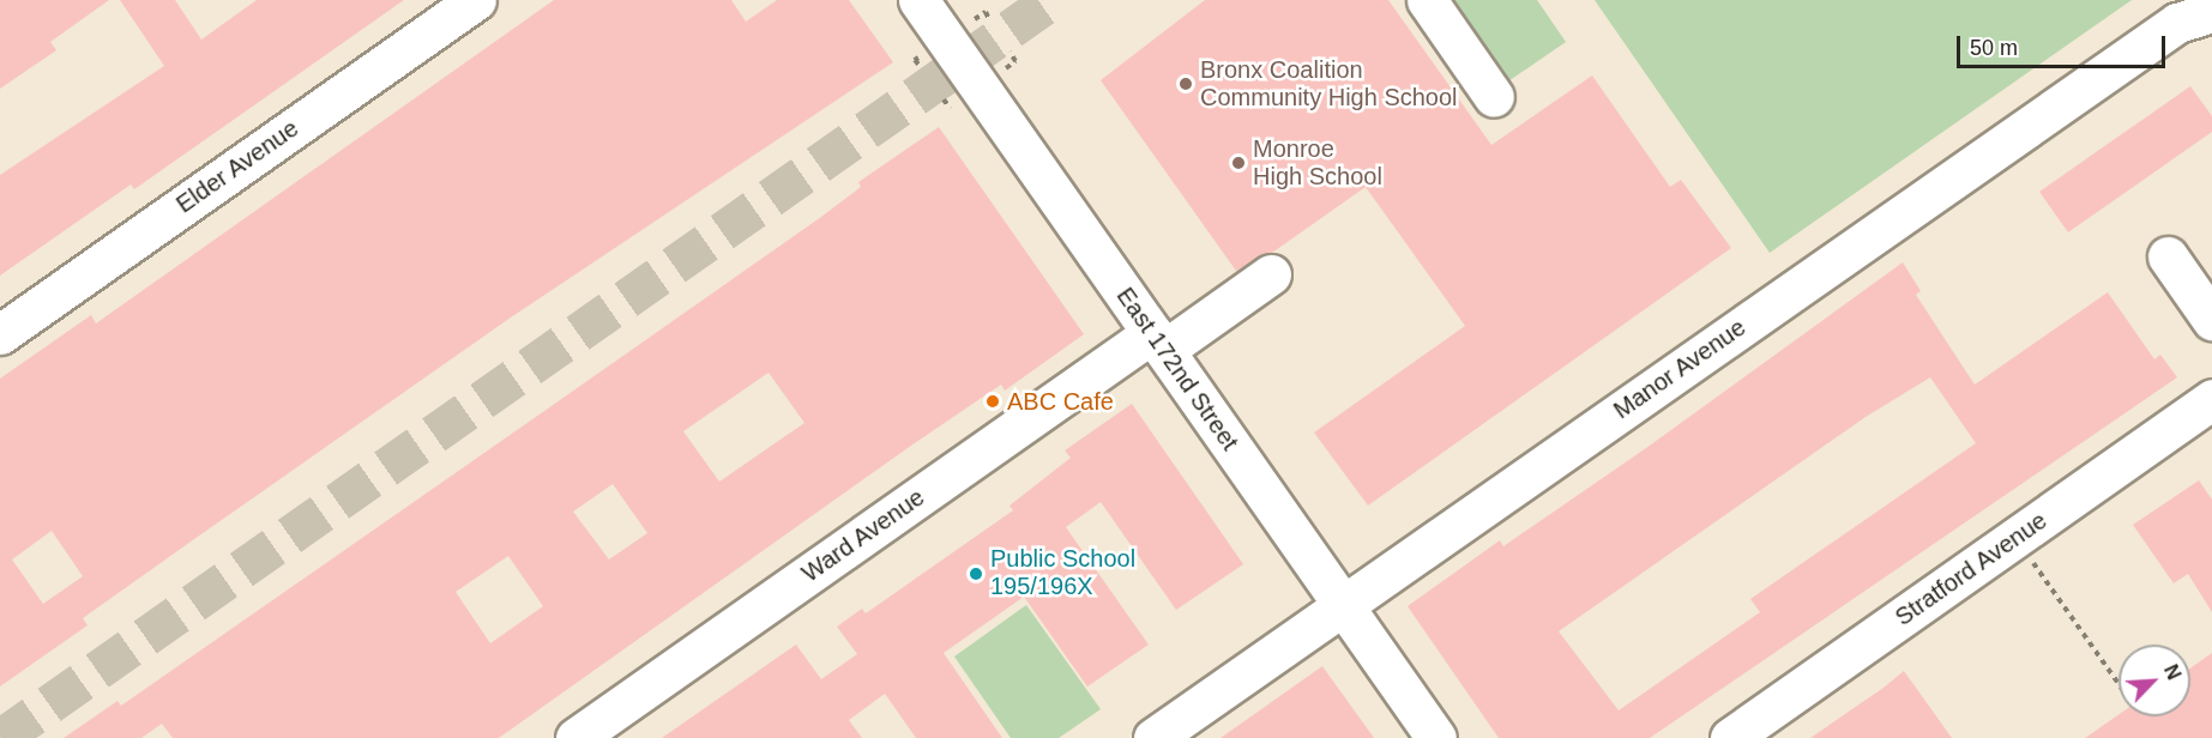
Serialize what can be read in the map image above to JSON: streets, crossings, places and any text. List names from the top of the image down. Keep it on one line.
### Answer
{"streets":{"street":["Elder Avenue","East 172nd Street","Manor Avenue","Ward Avenue","Stratford Avenue"]},"crossings":[["East 172nd Street","Manor Avenue"],["East 172nd Street","Ward Avenue"]],"places":["Bronx Coalition Community High School","Monroe High School","ABC Cafe","Public School 195/196X"],"scale_bar":"50 m","north":"top right"}
